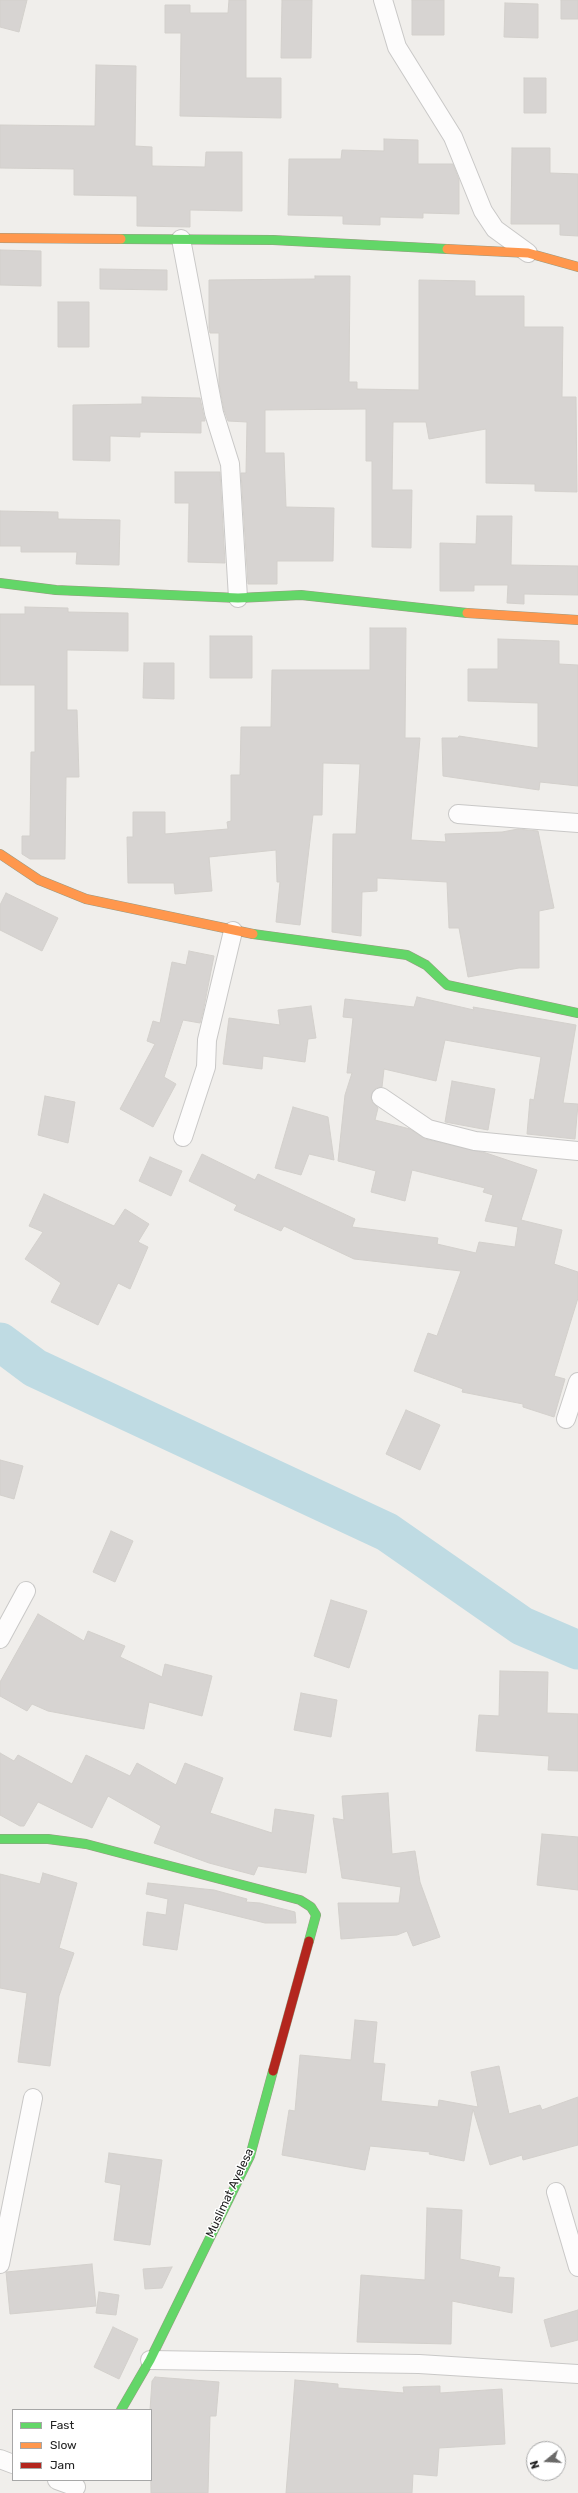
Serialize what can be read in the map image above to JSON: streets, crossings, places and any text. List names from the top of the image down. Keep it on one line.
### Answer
{"streets":{"street":["Muslimat Ayelesa"]},"legend":["Fast","Slow","Jam"],"north":"left"}
